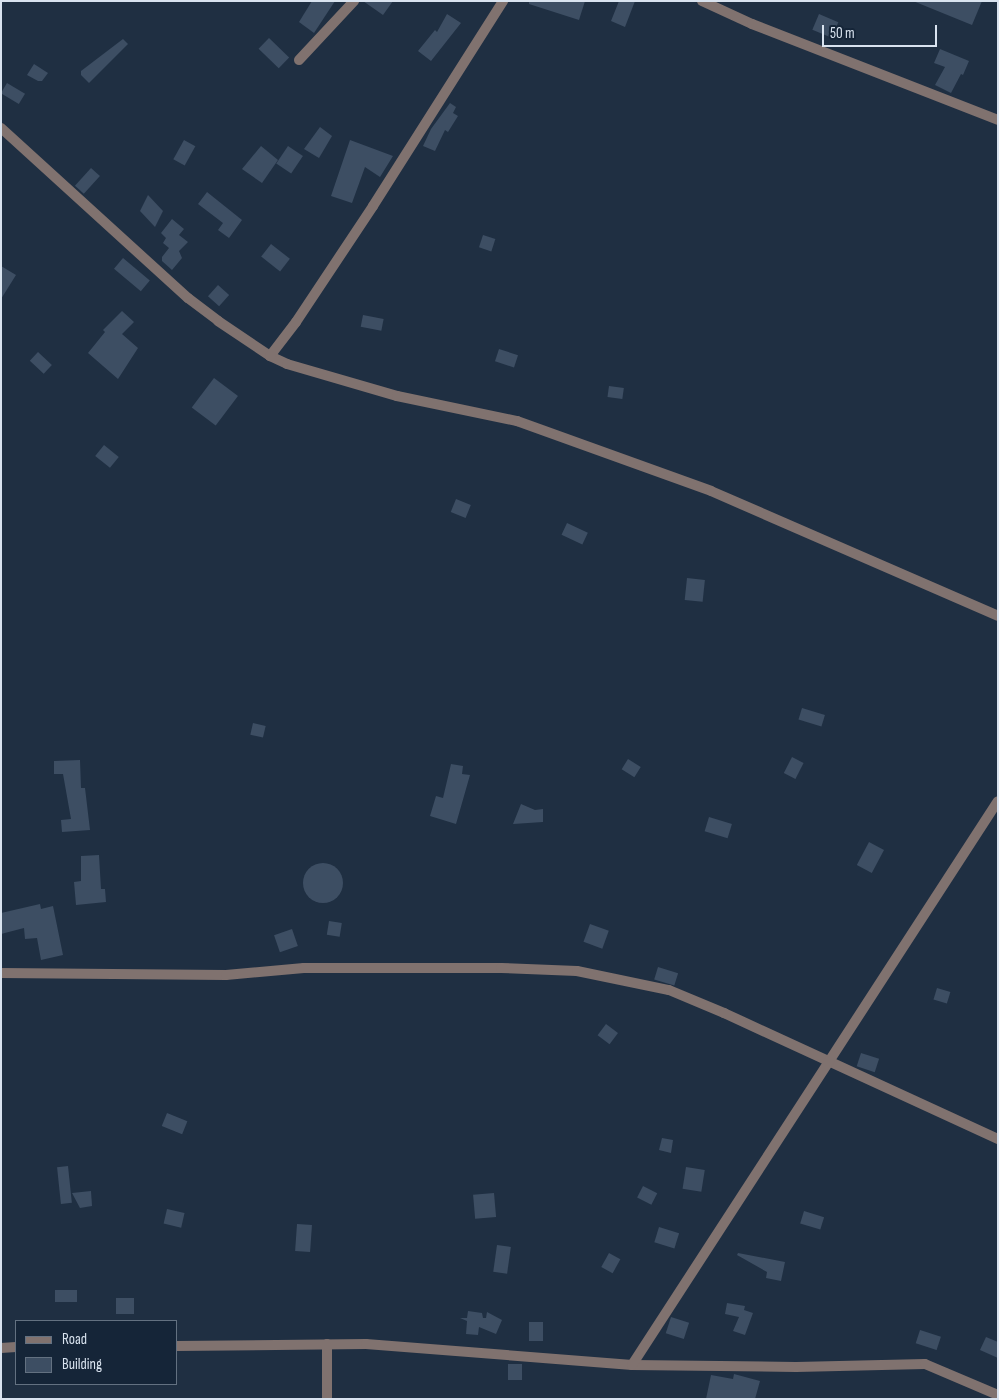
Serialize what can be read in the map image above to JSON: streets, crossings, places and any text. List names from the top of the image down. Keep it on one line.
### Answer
{"legend":["Road","Building"],"scale_bar":"50 m"}
